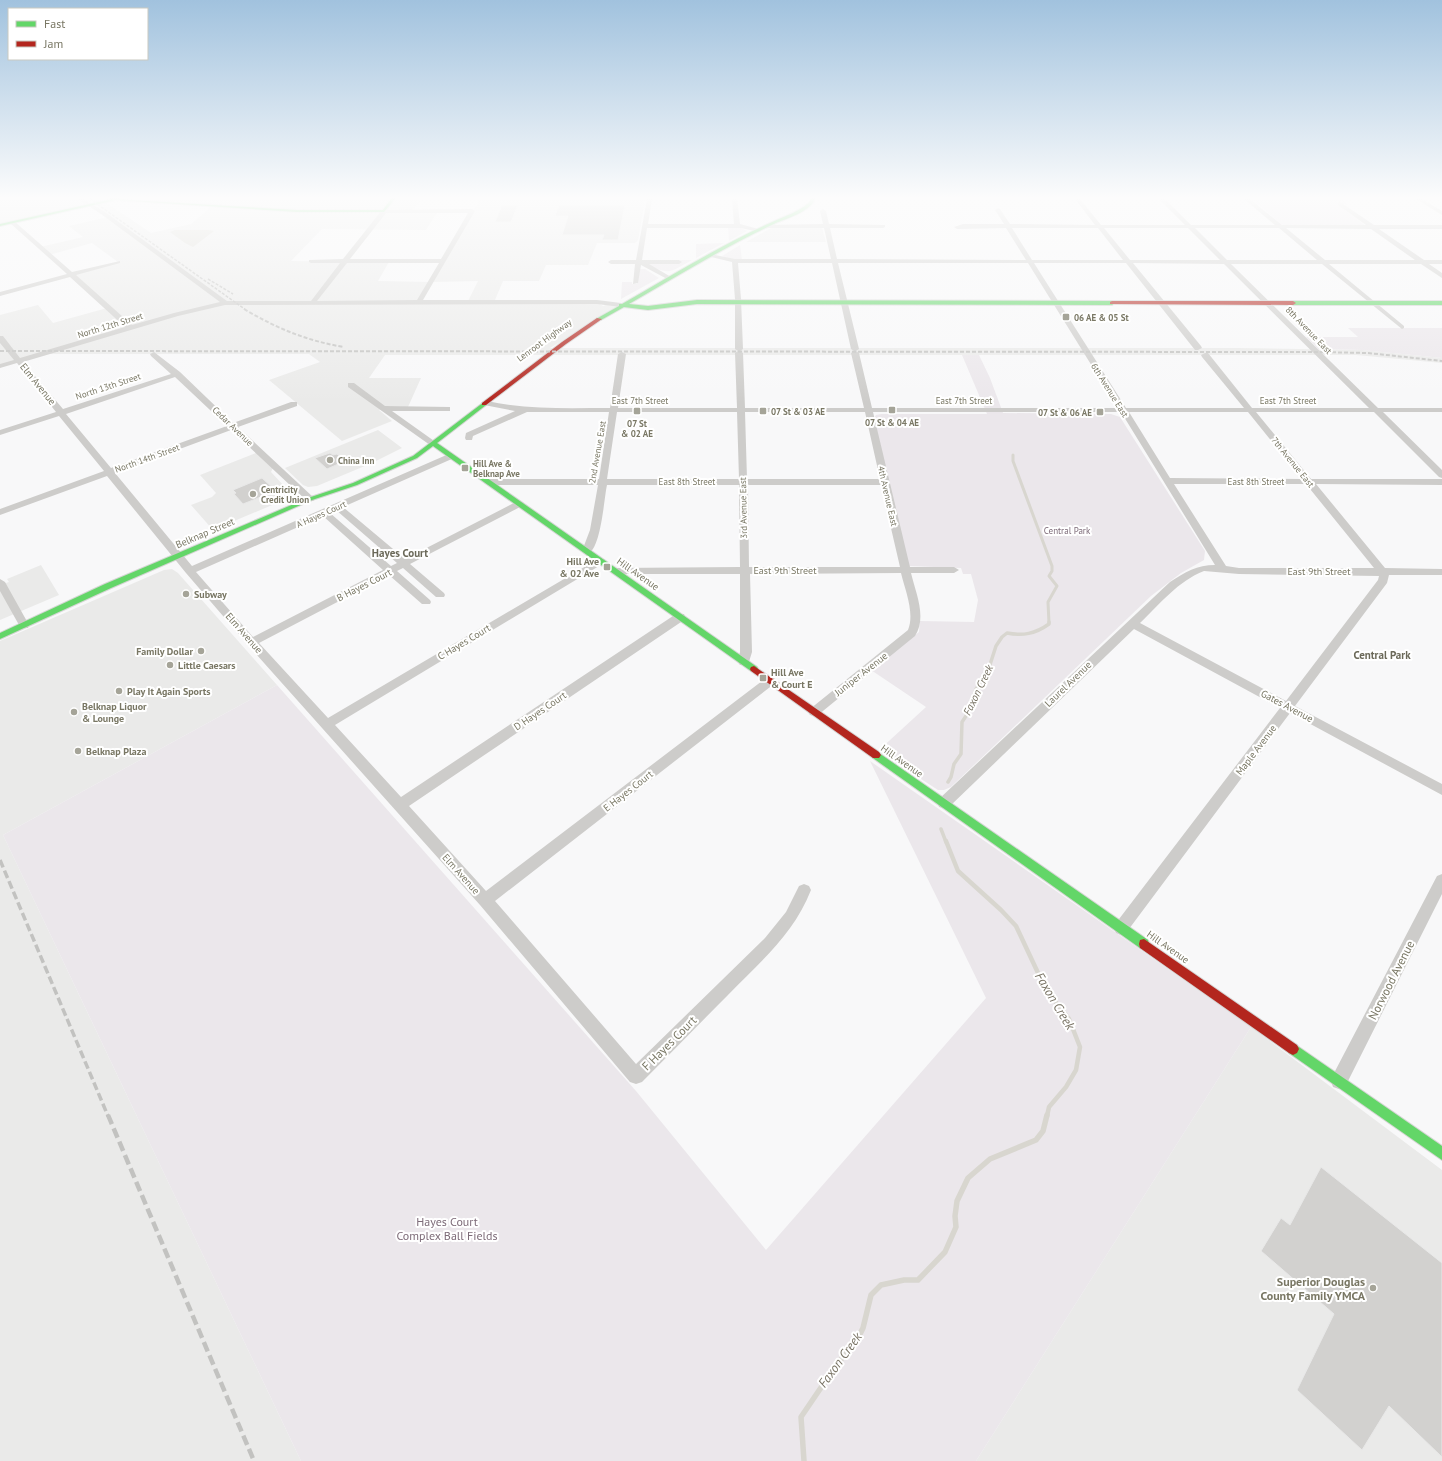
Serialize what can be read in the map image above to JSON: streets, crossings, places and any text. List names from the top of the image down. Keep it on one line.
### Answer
{"streets":{"main road":["Lenroot Highway","Belknap Street","Hill Avenue"],"street":["North 12th Street","8th Avenue East","Elm Avenue","North 13th Street","6th Avenue East","East 7th Street","Cedar Avenue","2nd Avenue East","North 14th Street","7th Avenue East","East 8th Street","4th Avenue East","3rd Avenue East","A Hayes Court","East 9th Street","B Hayes Court","C Hayes Court","Juniper Avenue","Laurel Avenue","Gates Avenue","D Hayes Court","Maple Avenue","E Hayes Court","Norwood Avenue","F Hayes Court"]},"crossings":[["North 12th Street","Lenroot Highway"],["North 12th Street","Elm Avenue"],["8th Avenue East","East 7th Street"],["Lenroot Highway","East 7th Street"],["Lenroot Highway","Belknap Street"],["Lenroot Highway","Hill Avenue"],["Elm Avenue","North 13th Street"],["Elm Avenue","North 14th Street"],["Elm Avenue","A Hayes Court"],["Elm Avenue","Belknap Street"],["Elm Avenue","B Hayes Court"],["Elm Avenue","C Hayes Court"],["Elm Avenue","D Hayes Court"],["Elm Avenue","E Hayes Court"],["Elm Avenue","F Hayes Court"],["North 13th Street","Cedar Avenue"],["6th Avenue East","East 7th Street"],["6th Avenue East","East 8th Street"],["6th Avenue East","East 9th Street"],["East 7th Street","2nd Avenue East"],["East 7th Street","7th Avenue East"],["East 7th Street","4th Avenue East"],["East 7th Street","3rd Avenue East"],["Cedar Avenue","North 14th Street"],["Cedar Avenue","Belknap Street"],["2nd Avenue East","East 8th Street"],["2nd Avenue East","Hill Avenue"],["7th Avenue East","East 8th Street"],["7th Avenue East","East 9th Street"],["7th Avenue East","Maple Avenue"],["East 8th Street","4th Avenue East"],["East 8th Street","3rd Avenue East"],["East 8th Street","Hill Avenue"],["4th Avenue East","East 9th Street"],["4th Avenue East","Juniper Avenue"],["3rd Avenue East","East 9th Street"],["3rd Avenue East","Hill Avenue"],["A Hayes Court","Hill Avenue"],["Belknap Street","Hill Avenue"],["East 9th Street","Hill Avenue"],["East 9th Street","Laurel Avenue"],["East 9th Street","Maple Avenue"],["Hill Avenue","B Hayes Court"],["Hill Avenue","C Hayes Court"],["Hill Avenue","Juniper Avenue"],["Hill Avenue","Laurel Avenue"],["Hill Avenue","D Hayes Court"],["Hill Avenue","Maple Avenue"],["Hill Avenue","E Hayes Court"],["Hill Avenue","Norwood Avenue"],["Laurel Avenue","Gates Avenue"],["Gates Avenue","Maple Avenue"],["E Hayes Court","F Hayes Court"]],"districts":["Hayes Court","Central Park"],"water":["Faxon Creek"],"parks":["Central Park","Hayes Court Complex Ball Fields"],"places":{"transit":["06 AE & 05 St","07 St & 04 AE","07 St & 02 AE","07 St & 03 AE","07 St & 06 AE","Hill Ave & Belknap Ave","Hill Ave & 02 Ave","Hill Ave & Court E"],"other":["China Inn","Centricity Credit Union","Subway","Family Dollar","Little Caesars","Play It Again Sports","Belknap Liquor & Lounge","Belknap Plaza","Superior Douglas County Family YMCA"]},"legend":["Fast","Jam"]}
